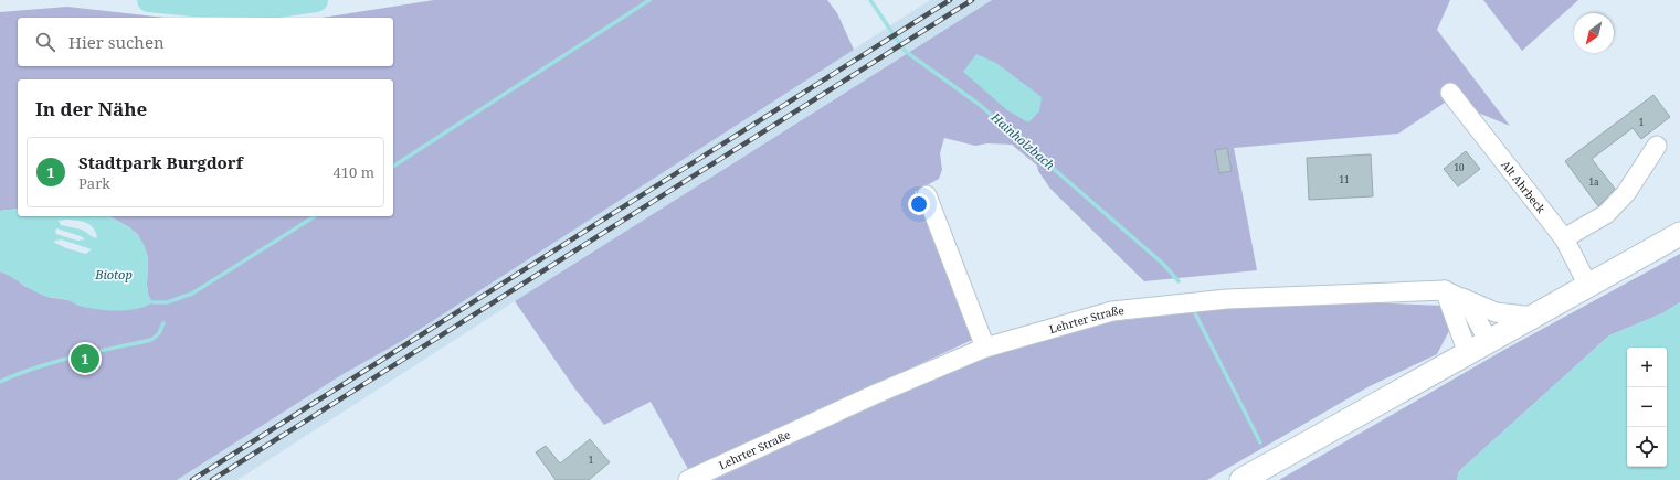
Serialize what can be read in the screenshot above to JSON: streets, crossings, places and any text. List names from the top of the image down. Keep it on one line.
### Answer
{"streets":{"street":["Alt Ahrbeck","Lehrter Straße"]},"water":["Hainholzbach","Biotop"],"house_numbers":["1","10","11","1a","1"],"north":"bottom left","page":{"search":"Hier suchen","heading":"In der Nähe","list":[{"mark":"1","name":"Stadtpark Burgdorf","note":"Park","value":"410 m"}],"pins":"1","map_buttons":["+","−"]}}
